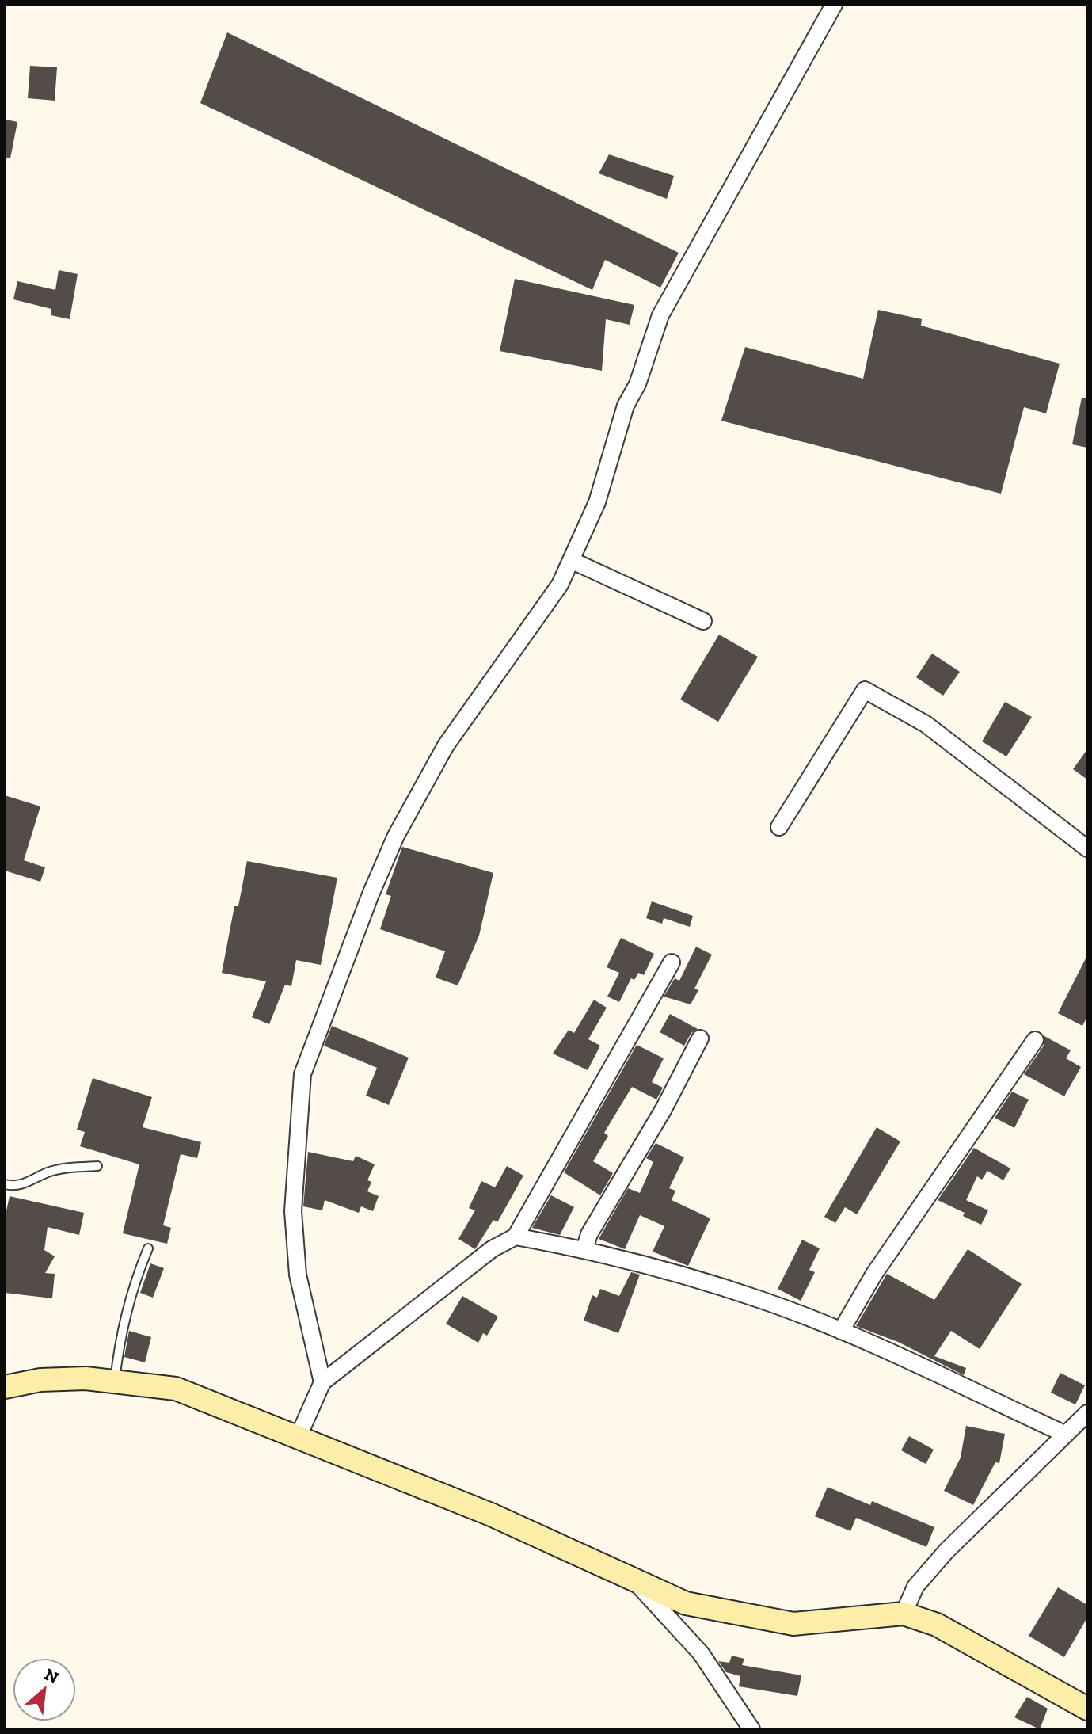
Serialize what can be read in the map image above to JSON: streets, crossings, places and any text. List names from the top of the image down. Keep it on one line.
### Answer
{"north":"top right"}
